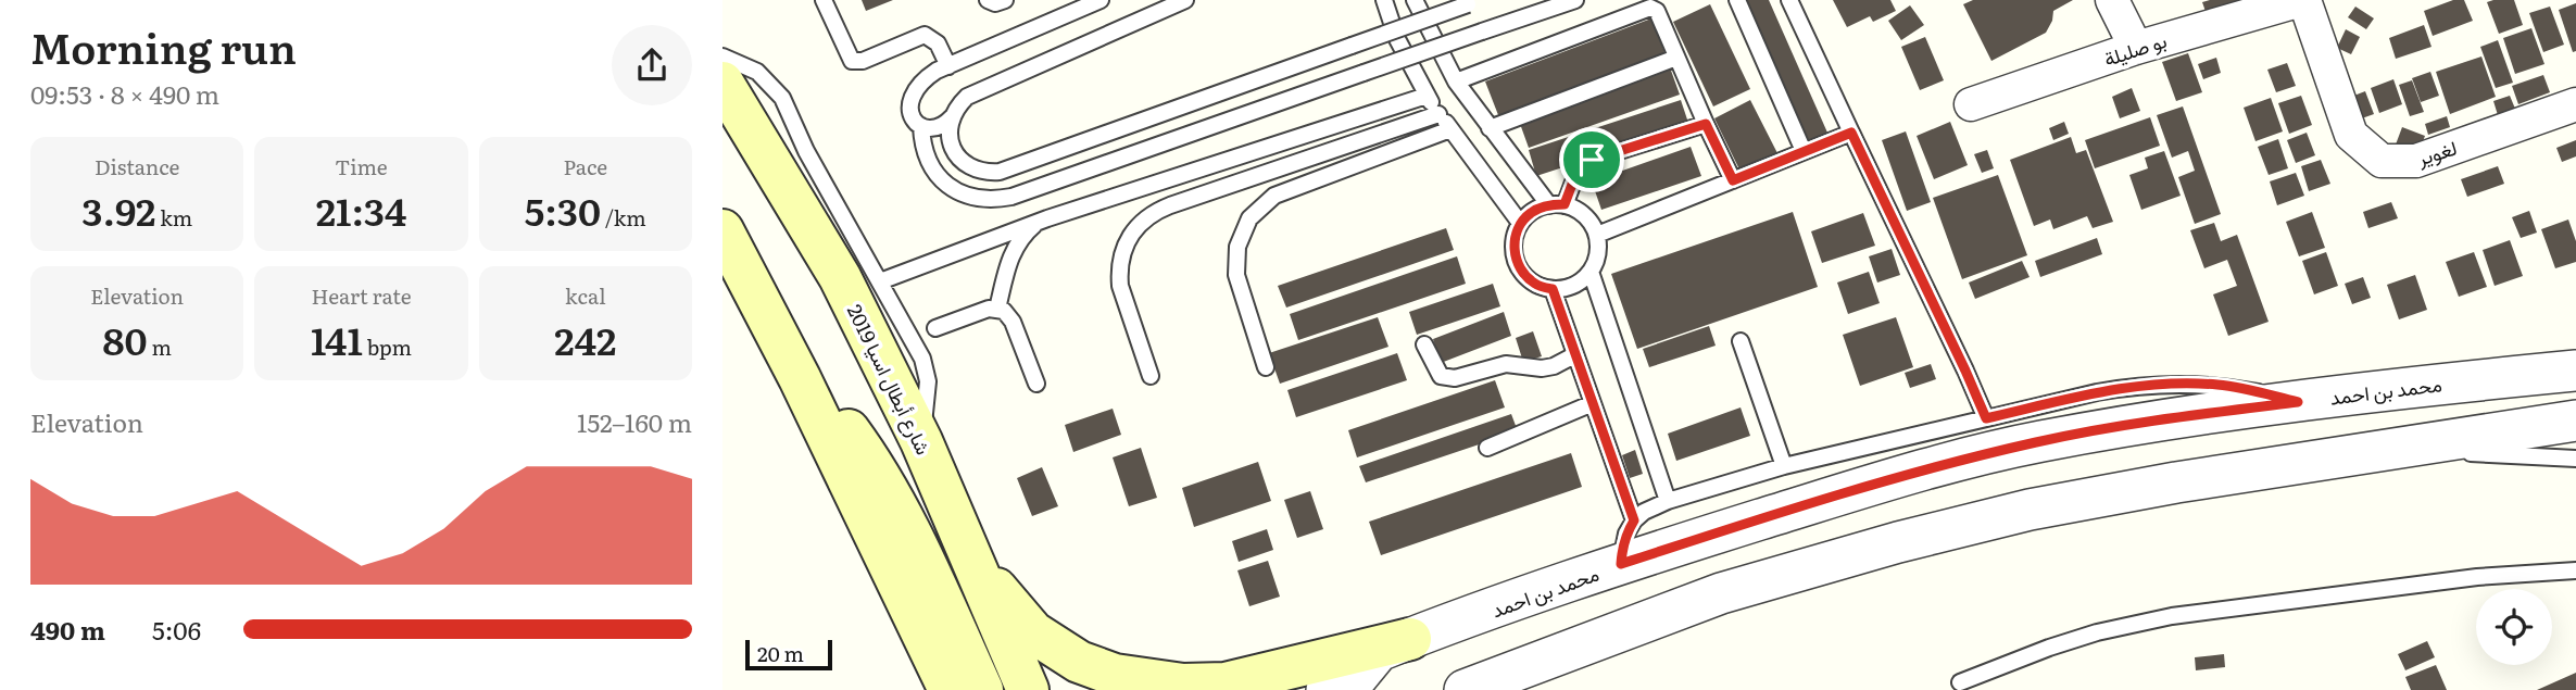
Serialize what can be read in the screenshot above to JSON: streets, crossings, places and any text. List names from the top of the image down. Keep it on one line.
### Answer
{"streets":{"main road":["شارع أبطال اسيا 2019"],"street":["بو صليلة","لغوير","محمد بن احمد"]},"crossings":[["بو صليلة","لغوير"]],"scale_bar":"20 m","page":{"heading":["Morning run","09:53 · 8 × 490 m"],"stats":[["Distance","3.92 km"],["Time","21:34"],["Pace","5:30 /km"],["Elevation","80 m"],["Heart rate","141 bpm"],["kcal","242"]],"chart":["Elevation","152–160 m"],"list":[{"name":"490 m","note":"5:06"}],"scale":"20 m"}}
